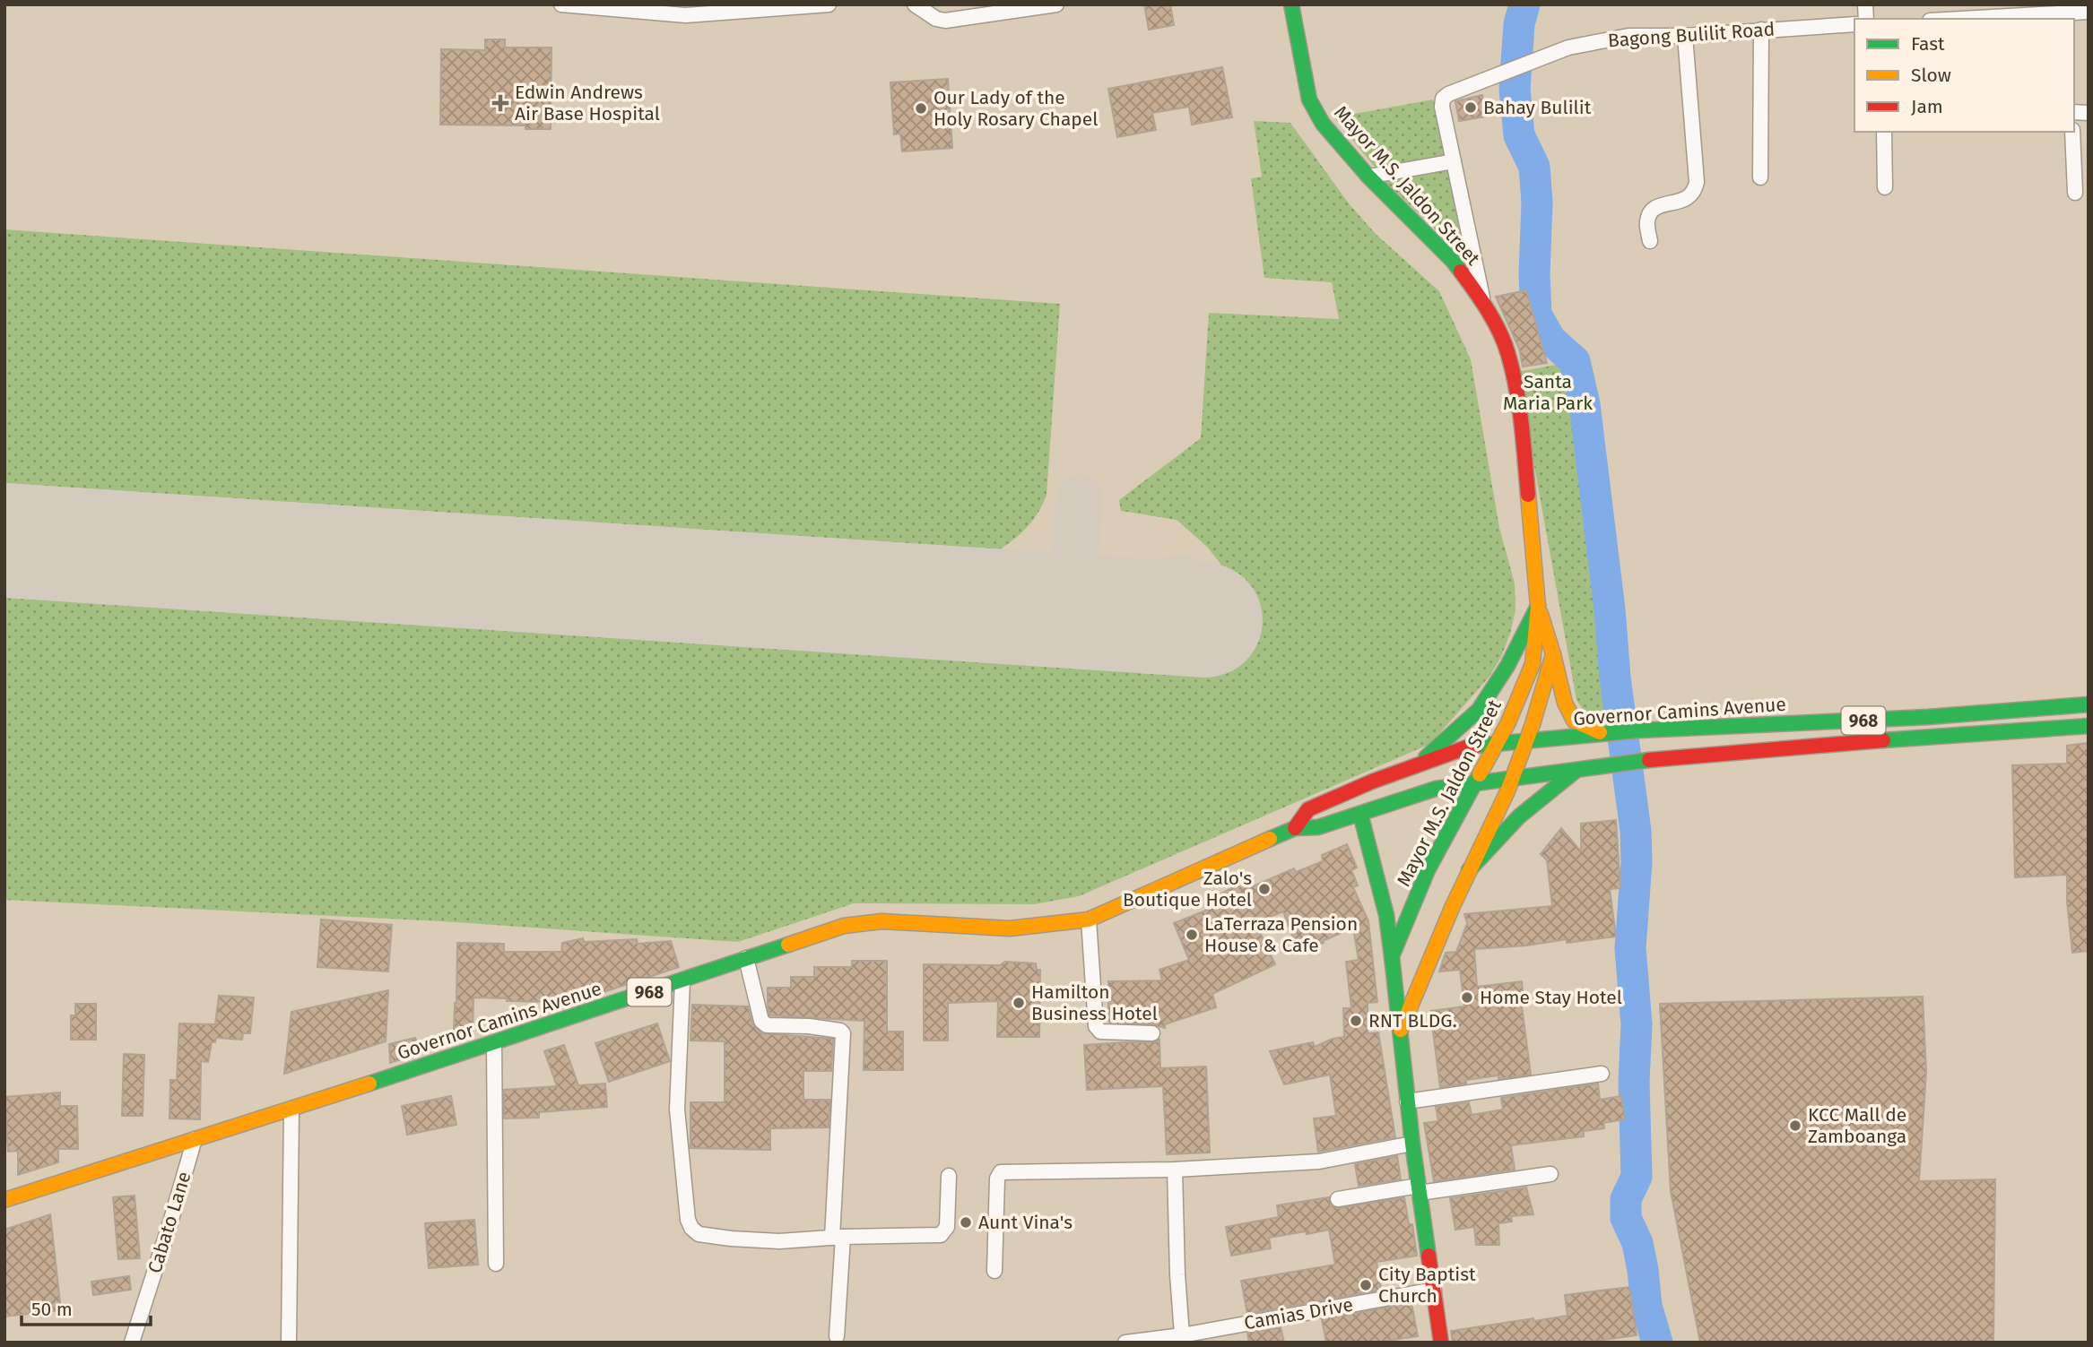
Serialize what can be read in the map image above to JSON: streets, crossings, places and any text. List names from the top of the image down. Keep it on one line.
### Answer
{"streets":{"main road":["Mayor M.S. Jaldon Street","Governor Camins Avenue","968"],"street":["Bagong Bulilit Road","Cabato Lane","Camias Drive"]},"crossings":[["Bagong Bulilit Road","Mayor M.S. Jaldon Street"],["Mayor M.S. Jaldon Street","Governor Camins Avenue"],["Mayor M.S. Jaldon Street","Camias Drive"],["Governor Camins Avenue","Cabato Lane"]],"parks":["Santa Maria Park"],"places":{"health":["Edwin Andrews Air Base Hospital"],"other":["Bahay Bulilit","Our Lady of the Holy Rosary Chapel","Zalo's Boutique Hotel","LaTerraza Pension House & Cafe","Home Stay Hotel","Hamilton Business Hotel","RNT BLDG.","KCC Mall de Zamboanga","Aunt Vina's","City Baptist Church"]},"legend":["Fast","Slow","Jam"],"scale_bar":"50 m"}
